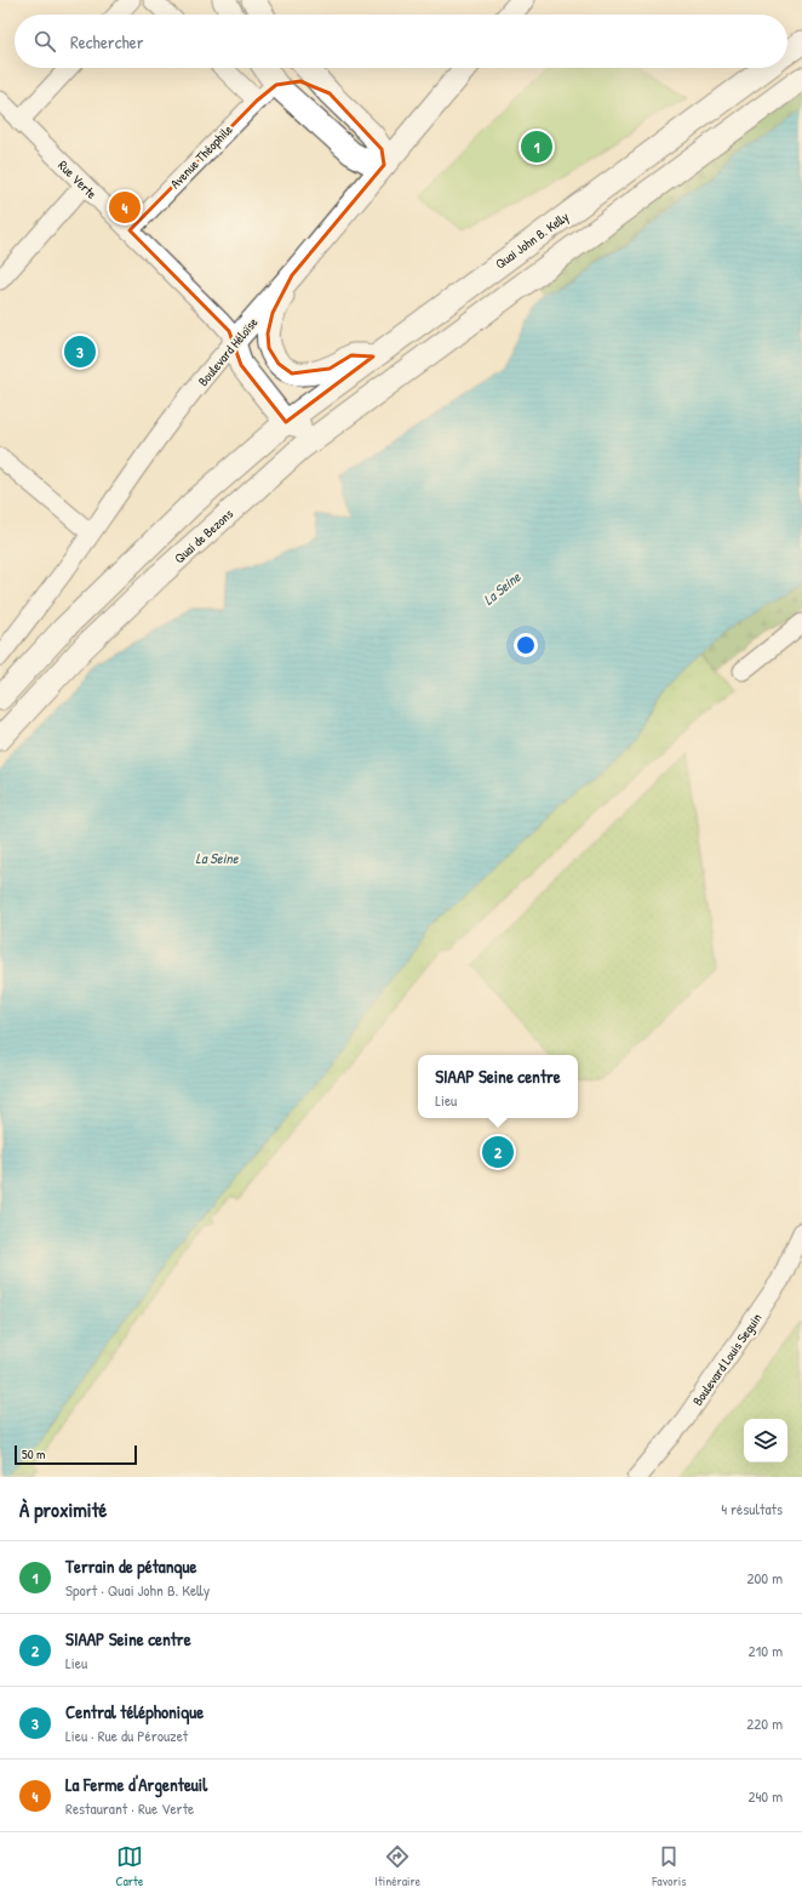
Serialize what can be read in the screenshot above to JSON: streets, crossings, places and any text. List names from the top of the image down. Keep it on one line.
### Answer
{"streets":{"main road":["Quai John B. Kelly","Boulevard Héloïse","Quai de Bezons"],"street":["Avenue Théophile","Rue Verte","Boulevard Louis Seguin"]},"crossings":[["Avenue Théophile","Rue Verte"],["Rue Verte","Boulevard Héloïse"]],"water":["La Seine"],"scale_bar":"50 m","page":{"search":"Rechercher","pins":["1","4","3","2"],"popup":["SIAAP Seine centre","Lieu"],"scale":"50 m","heading":["À proximité","4 résultats"],"list":[{"mark":"1","name":"Terrain de pétanque","note":"Sport · Quai John B. Kelly","value":"200 m"},{"mark":"2","name":"SIAAP Seine centre","note":"Lieu","value":"210 m"},{"mark":"3","name":"Central téléphonique","note":"Lieu · Rue du Pérouzet","value":"220 m"},{"mark":"4","name":"La Ferme d'Argenteuil","note":"Restaurant · Rue Verte","value":"240 m"}],"nav":["Carte","Itinéraire","Favoris"]}}
